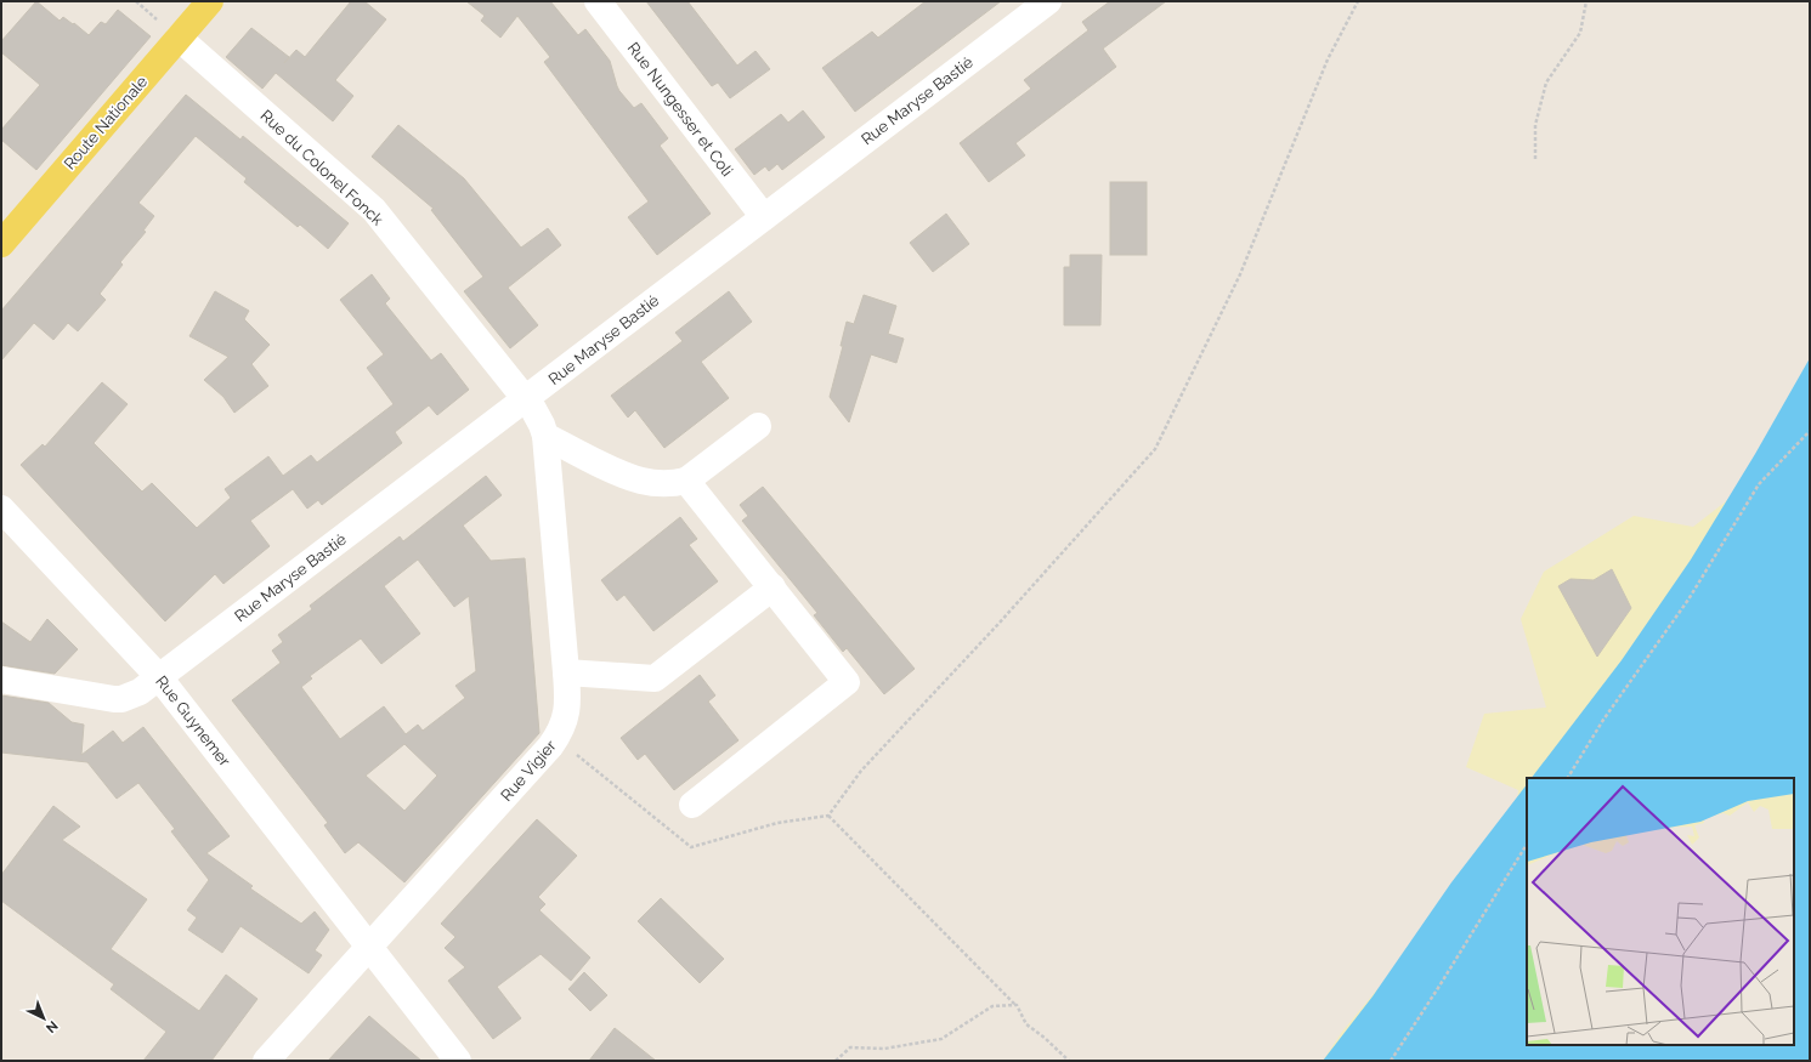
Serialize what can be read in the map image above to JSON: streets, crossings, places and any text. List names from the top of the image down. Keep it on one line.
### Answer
{"streets":{"main road":["Route Nationale"],"street":["Rue Maryse Bastié","Rue Nungesser et Coli","Rue du Colonel Fonck","Rue Guynemer","Rue Vigier"]},"crossings":[["Rue Maryse Bastié","Rue Nungesser et Coli"],["Rue Maryse Bastié","Rue du Colonel Fonck"],["Rue Maryse Bastié","Rue Guynemer"],["Rue Maryse Bastié","Rue Vigier"],["Route Nationale","Rue du Colonel Fonck"],["Rue du Colonel Fonck","Rue Vigier"],["Rue Guynemer","Rue Vigier"]],"north":"bottom right"}
